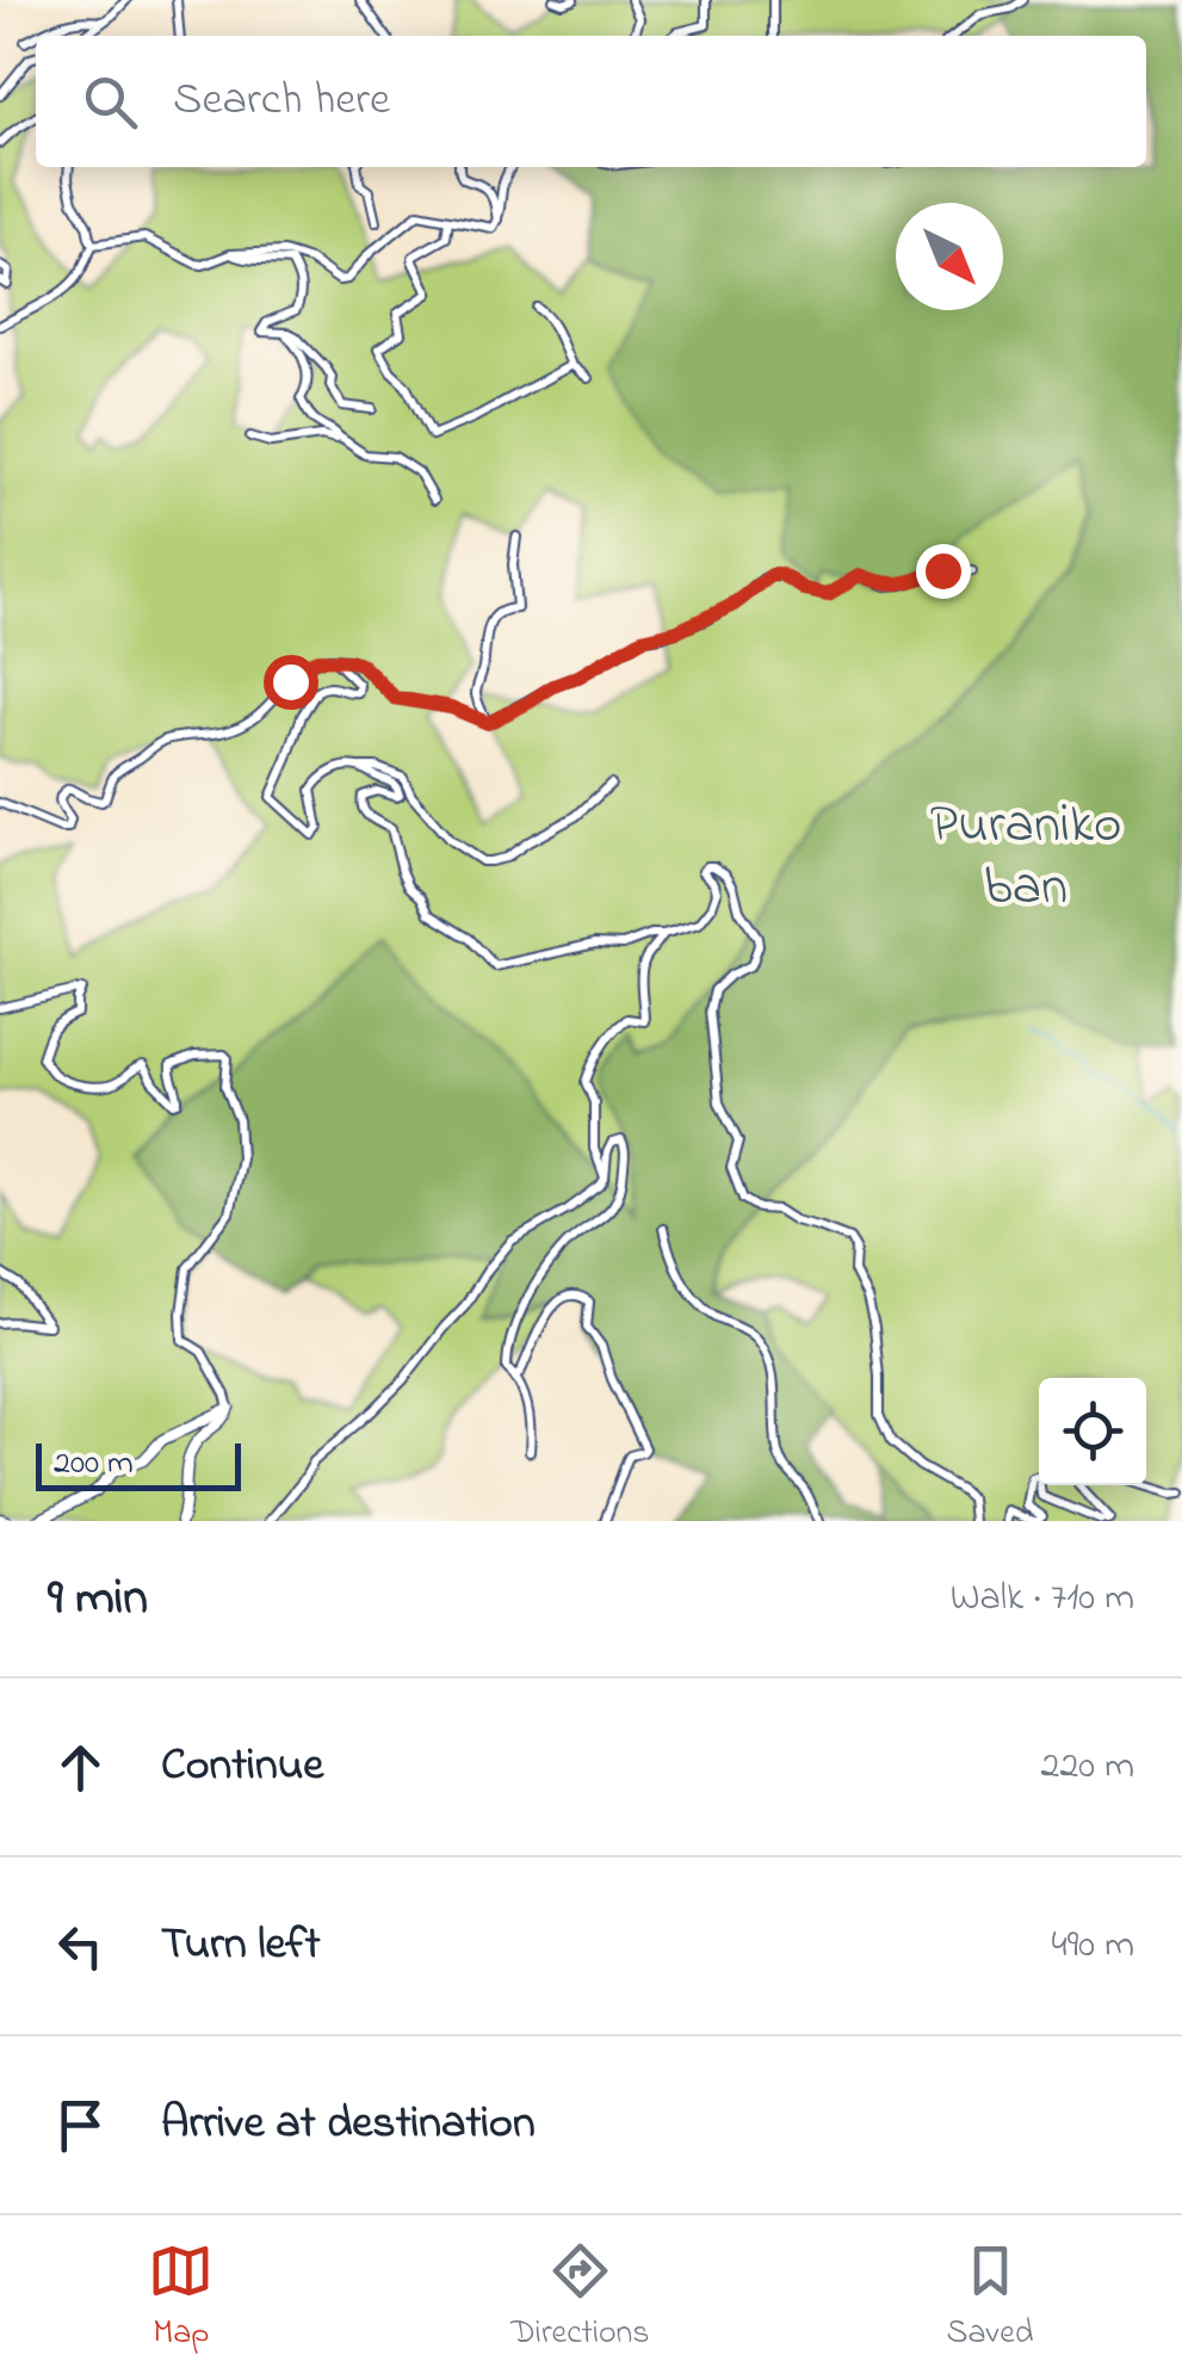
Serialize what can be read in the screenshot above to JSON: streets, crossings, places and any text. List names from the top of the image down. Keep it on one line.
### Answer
{"parks":["Puraniko ban"],"scale_bar":"200 m","north":"bottom right","page":{"search":"Search here","scale":"200 m","heading":["9 min","Walk · 710 m"],"list":[["Continue","220 m"],["Turn left","490 m"],"Arrive at destination"],"nav":["Map","Directions","Saved"]}}
